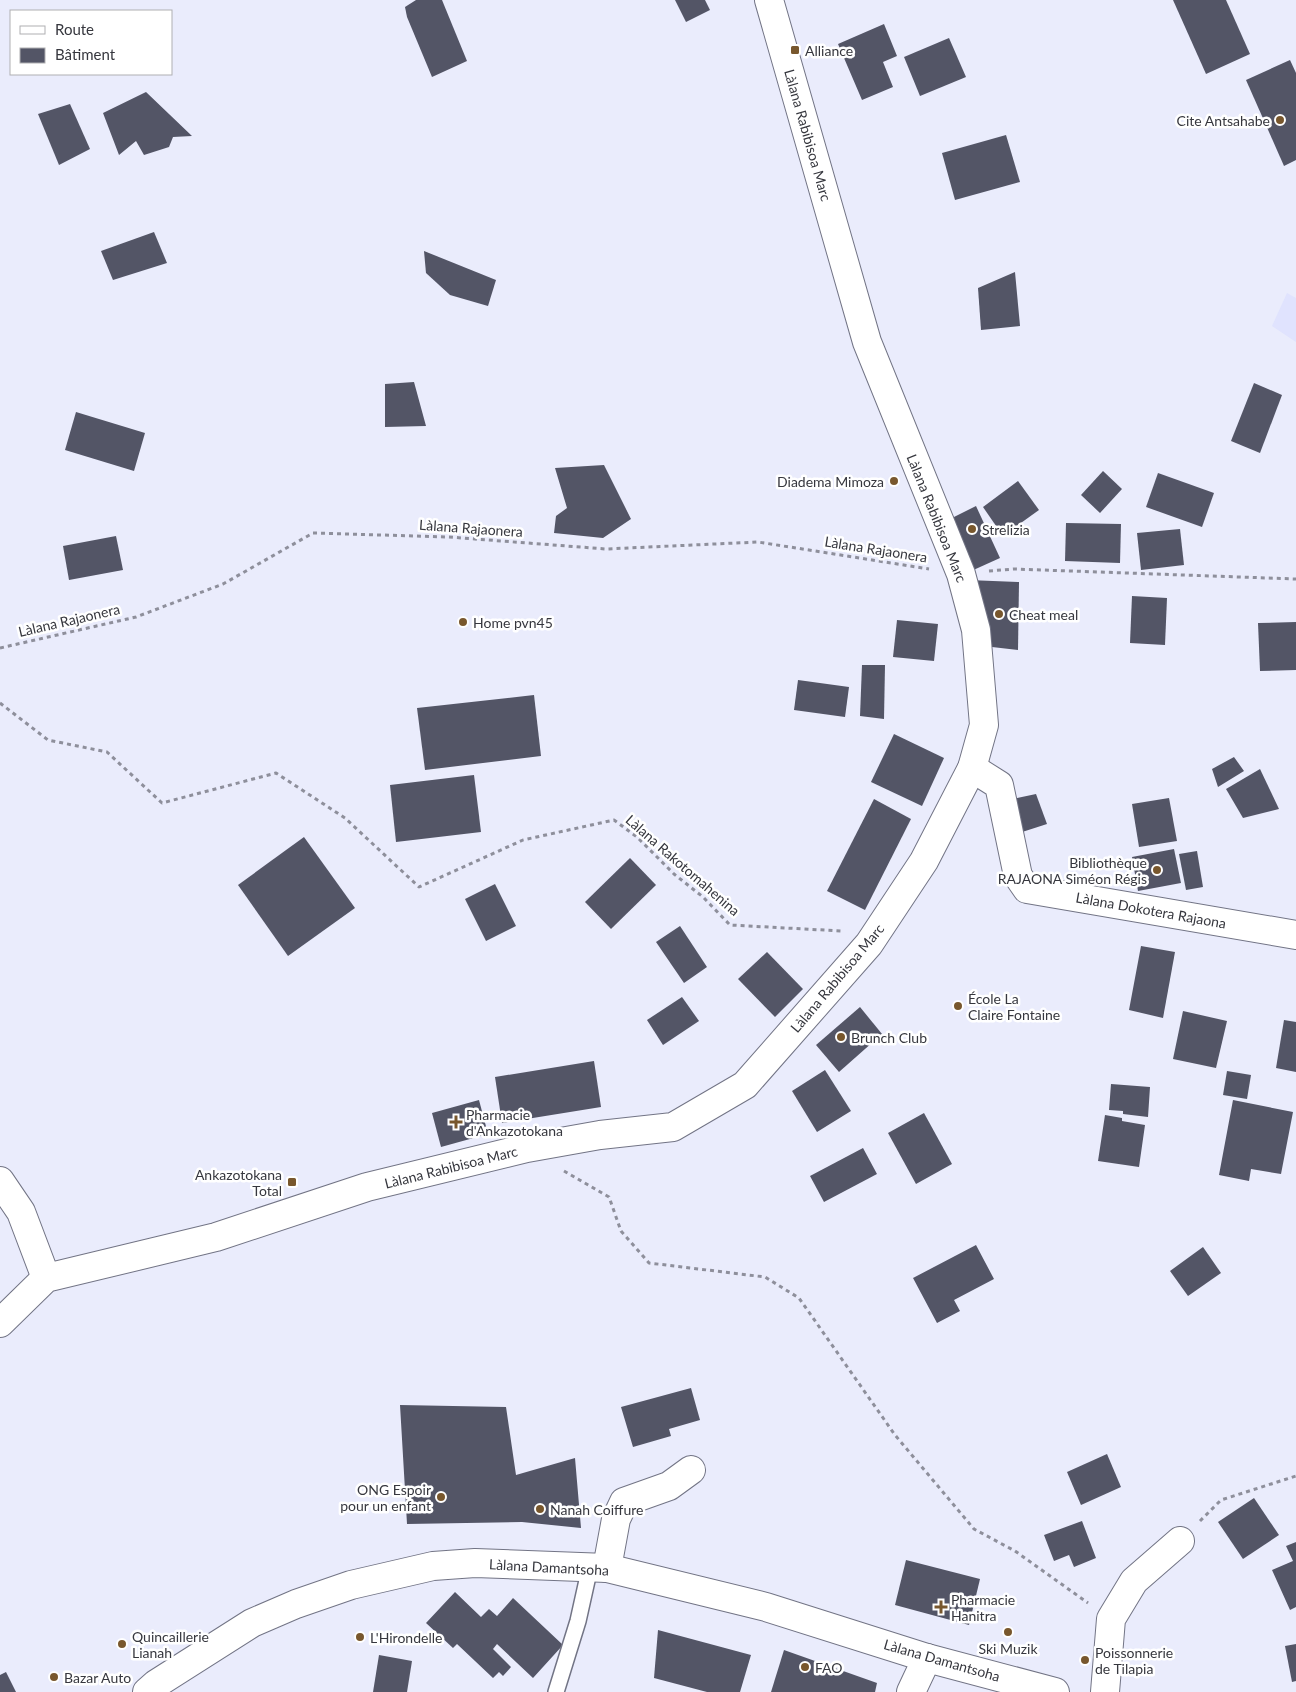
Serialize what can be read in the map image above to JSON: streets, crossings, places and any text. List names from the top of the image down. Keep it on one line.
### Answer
{"streets":{"street":["Làlana Rabibisoa Marc","Làlana Dokotera Rajaona","Làlana Damantsoha"],"path":["Làlana Rajaonera","Làlana Rakotomahenina"]},"crossings":[["Làlana Rabibisoa Marc","Làlana Rajaonera"],["Làlana Rabibisoa Marc","Làlana Rakotomahenina"],["Làlana Rabibisoa Marc","Làlana Dokotera Rajaona"]],"places":{"transit":["Alliance","Ankazotokana Total"],"other":["Cite Antsahabe","Diadema Mimoza","Strelizia","Cheat meal","Home pvn45","Bibliothèque RAJAONA Siméon Régis","École La Claire Fontaine","Brunch Club","ONG Espoir pour un enfant","Nanah Coiffure","Ski Muzik","L'Hirondelle","Quincaillerie Lianah","Poissonnerie de Tilapia","FAO","Bazar Auto"],"health":["Pharmacie d'Ankazotokana","Pharmacie Hanitra"]},"legend":["Route","Bâtiment"]}
